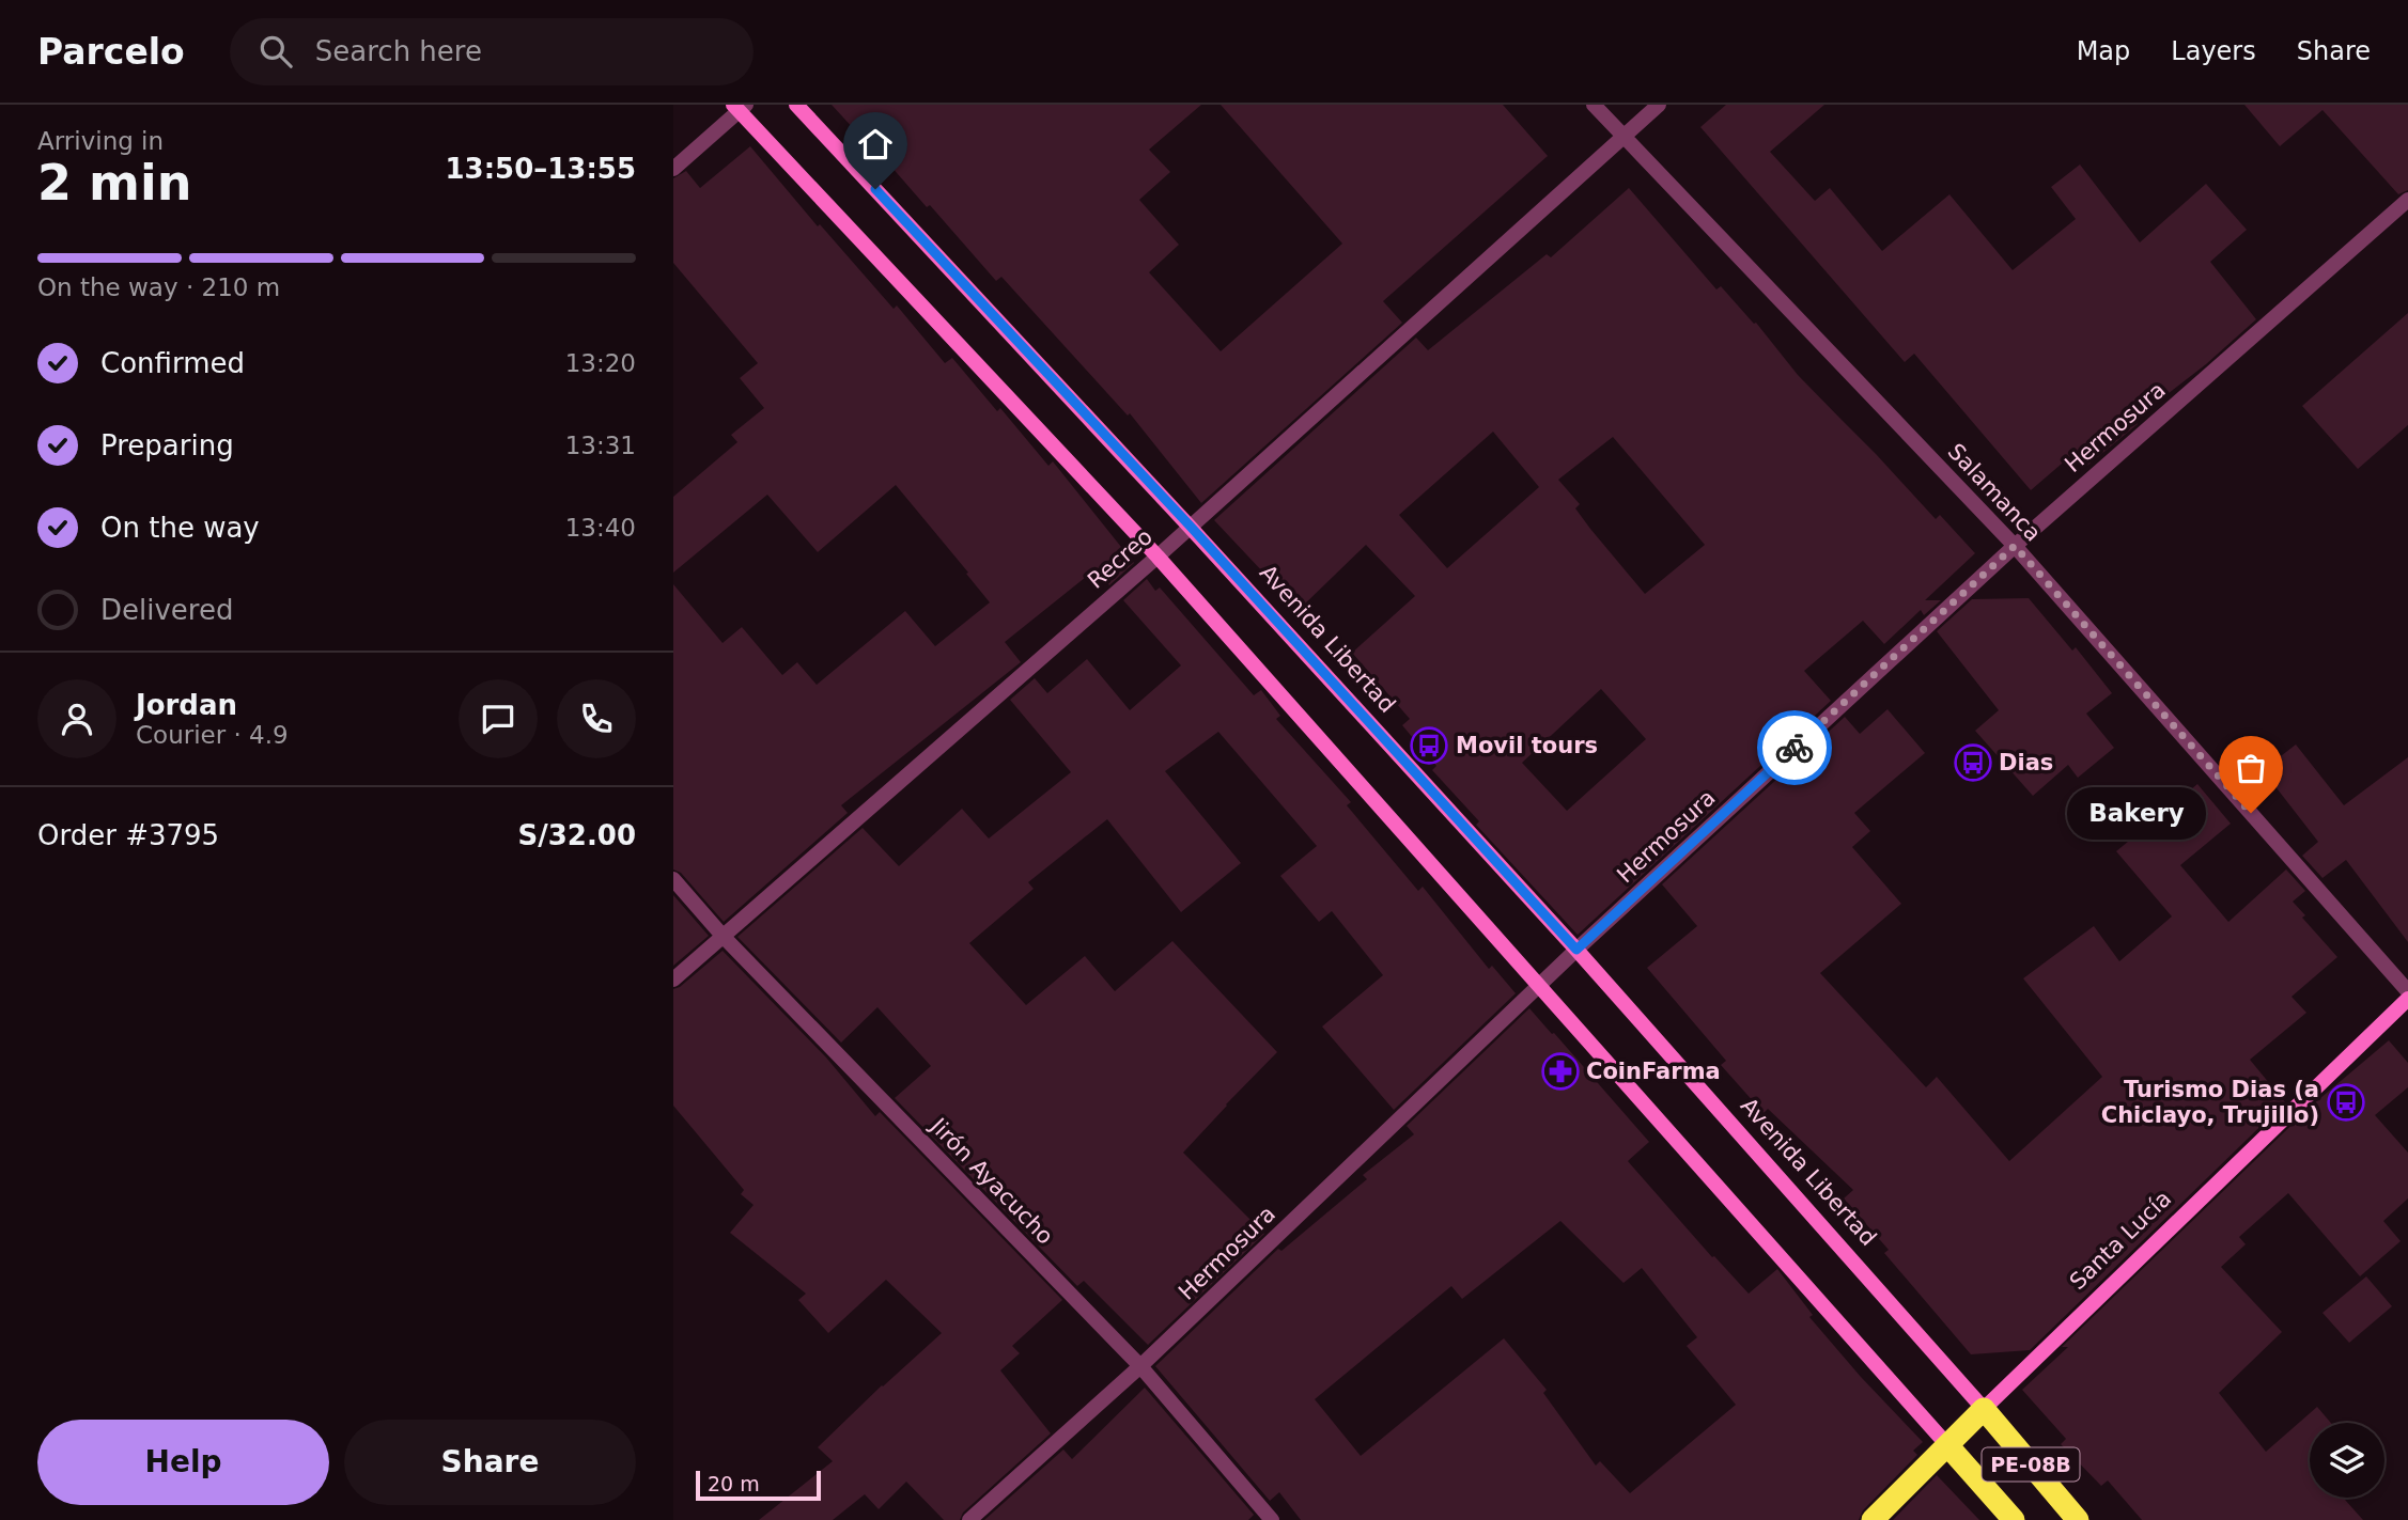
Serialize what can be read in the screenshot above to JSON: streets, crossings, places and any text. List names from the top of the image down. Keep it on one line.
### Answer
{"streets":{"highway":["Avenida Libertad","Santa Lucía","PE-08B"],"street":["Hermosura","Salamanca","Recreo","Jirón Ayacucho"]},"crossings":[["Hermosura","Salamanca"],["Hermosura","Avenida Libertad"],["Hermosura","Jirón Ayacucho"],["Salamanca","Recreo"],["Recreo","Avenida Libertad"],["Recreo","Jirón Ayacucho"],["Avenida Libertad","Santa Lucía"],["Santa Lucía","PE-08B"]],"places":{"bus stop":["Movil tours","Dias","Turismo Dias (a Chiclayo, Trujillo)"],"other":["Bakery"],"pharmacy":["CoinFarma"]},"scale_bar":"20 m","page":{"header":"Parcelo","search":"Search here","nav":["Map","Layers","Share"],"heading":["2 min","Arriving in","13:50–13:55"],"panel":["Jordan","Courier · 4.9","Order #3795","S/32.00"],"bar":"On the way · 210 m","list":[["Confirmed","13:20"],["Preparing","13:31"],["On the way","13:40"],"Delivered"],"bubble":"Bakery","buttons":["Help","Share"],"scale":"20 m"}}
